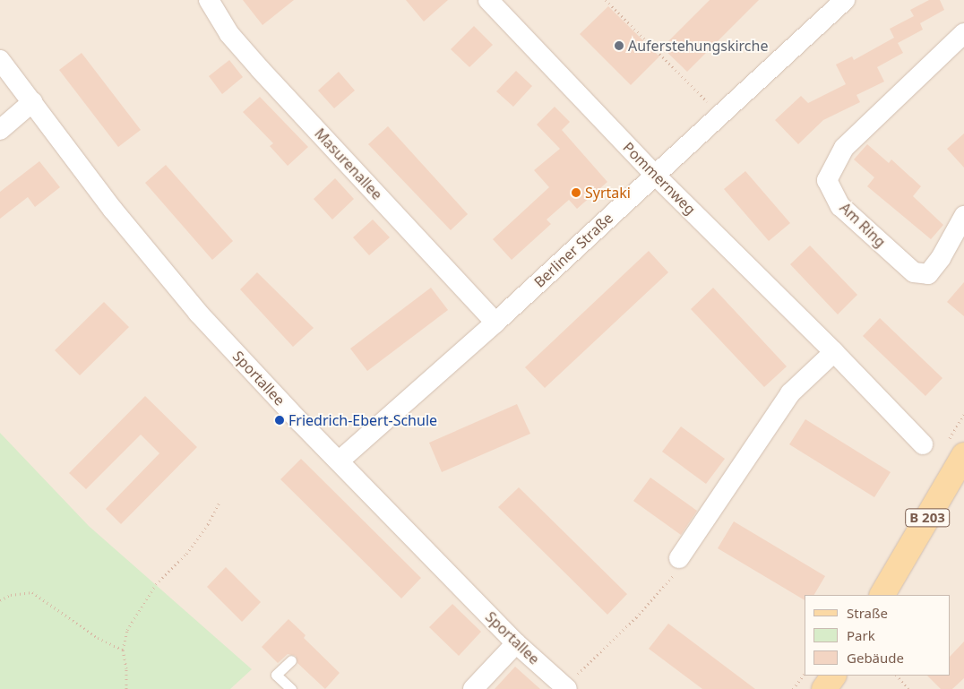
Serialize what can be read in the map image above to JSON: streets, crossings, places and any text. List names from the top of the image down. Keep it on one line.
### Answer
{"streets":{"main road":["B 203"],"street":["Masurenallee","Pommernweg","Am Ring","Berliner Straße","Sportallee"]},"crossings":[["Masurenallee","Berliner Straße"],["Pommernweg","Berliner Straße"],["Berliner Straße","Sportallee"]],"places":["Auferstehungskirche","Syrtaki","Friedrich-Ebert-Schule"],"legend":["Straße","Park","Gebäude"]}
